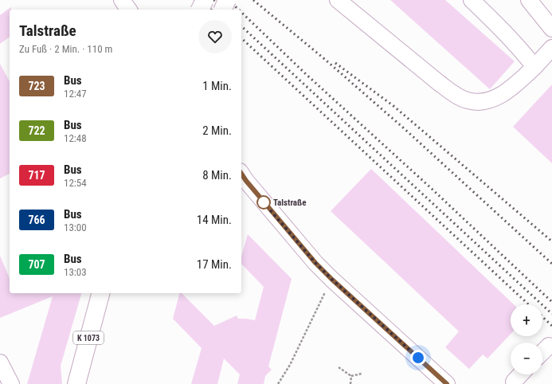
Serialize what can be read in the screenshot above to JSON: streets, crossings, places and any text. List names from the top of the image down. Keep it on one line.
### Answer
{"streets":{"main road":["K 1073"]},"places":["Talstraße"],"lines":["bus line 723"],"page":{"heading":["Talstraße","Zu Fuß · 2 Min. · 110 m"],"list":[{"mark":"723","name":"Bus","note":"12:47","value":"1 Min."},{"mark":"722","name":"Bus","note":"12:48","value":"2 Min."},{"mark":"717","name":"Bus","note":"12:54","value":"8 Min."},{"mark":"766","name":"Bus","note":"13:00","value":"14 Min."},{"mark":"707","name":"Bus","note":"13:03","value":"17 Min."}],"map_buttons":["+","−"]}}
